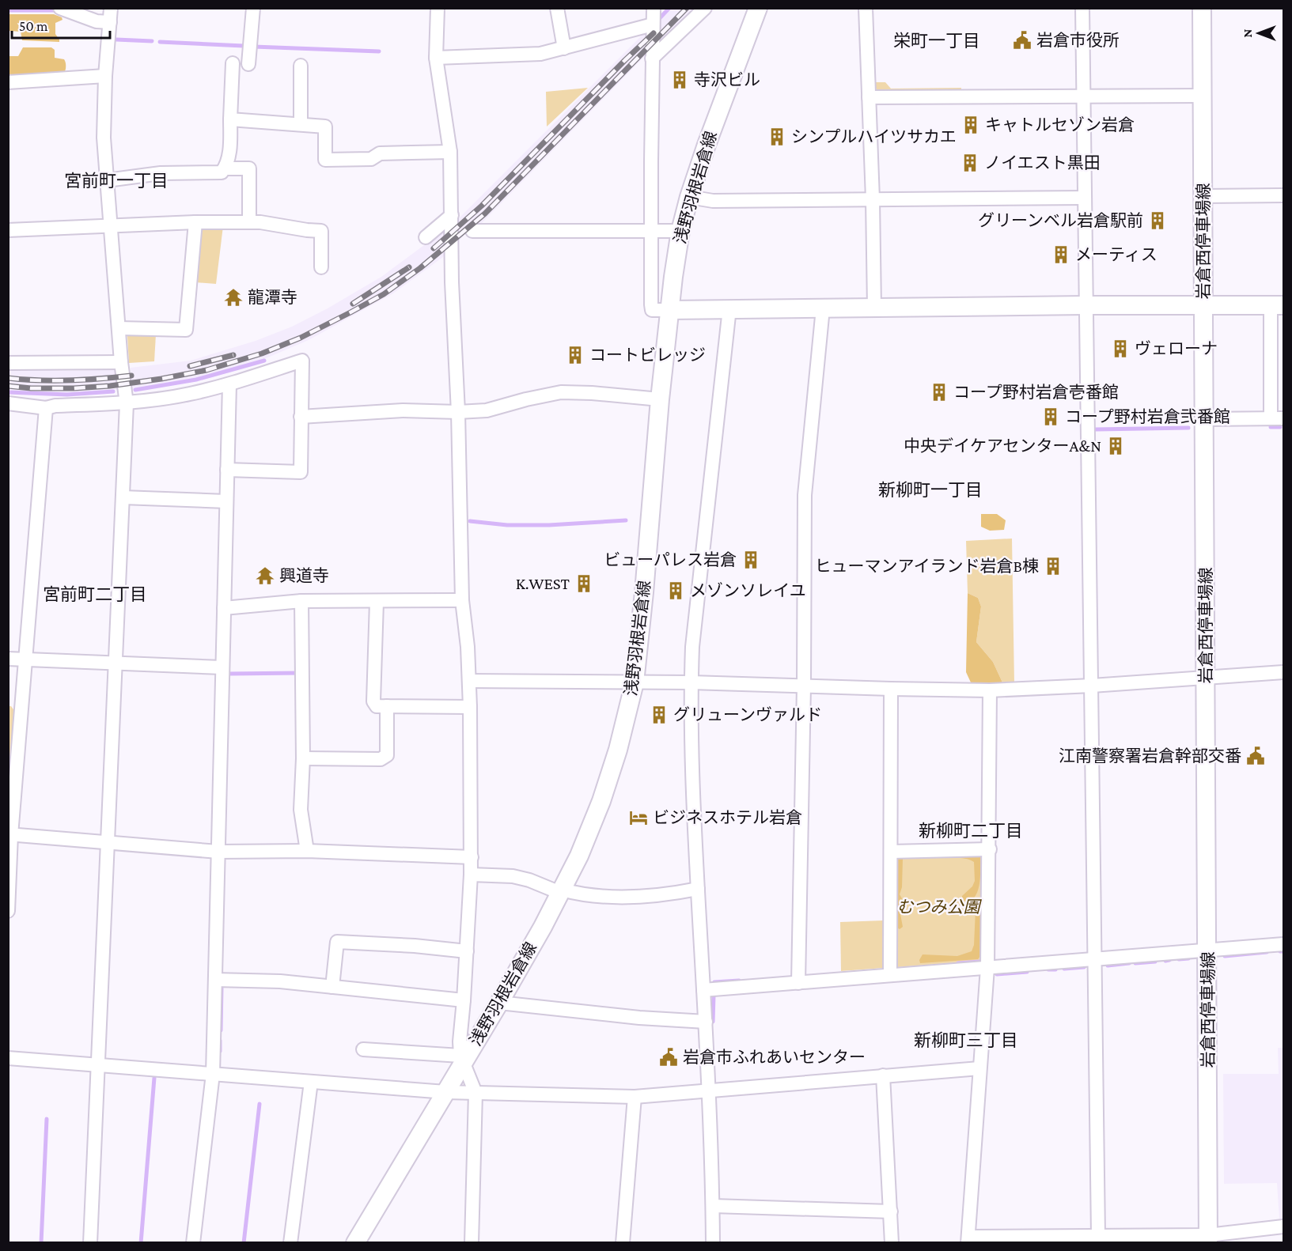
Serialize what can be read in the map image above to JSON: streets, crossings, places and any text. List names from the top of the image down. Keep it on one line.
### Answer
{"streets":{"main road":["浅野羽根岩倉線","岩倉西停車場線"]},"districts":["栄町一丁目","宮前町一丁目","新柳町一丁目","宮前町二丁目","新柳町二丁目","新柳町三丁目"],"parks":["むつみ公園"],"places":{"public building":["岩倉市役所","江南警察署岩倉幹部交番","岩倉市ふれあいセンター"],"building":["寺沢ビル","キャトルセゾン岩倉","シンプルハイツサカエ","ノイエスト黒田","グリーンベル岩倉駅前","メーティス","ヴェローナ","コートビレッジ","コープ野村岩倉壱番館","コープ野村岩倉弐番館","中央デイケアセンターA&N","ビューパレス岩倉","ヒューマンアイランド岩倉B棟","K.WEST","メゾンソレイユ","グリューンヴァルド"],"temple":["龍潭寺","興道寺"],"hotel":["ビジネスホテル岩倉"]},"scale_bar":"50 m","north":"left"}
